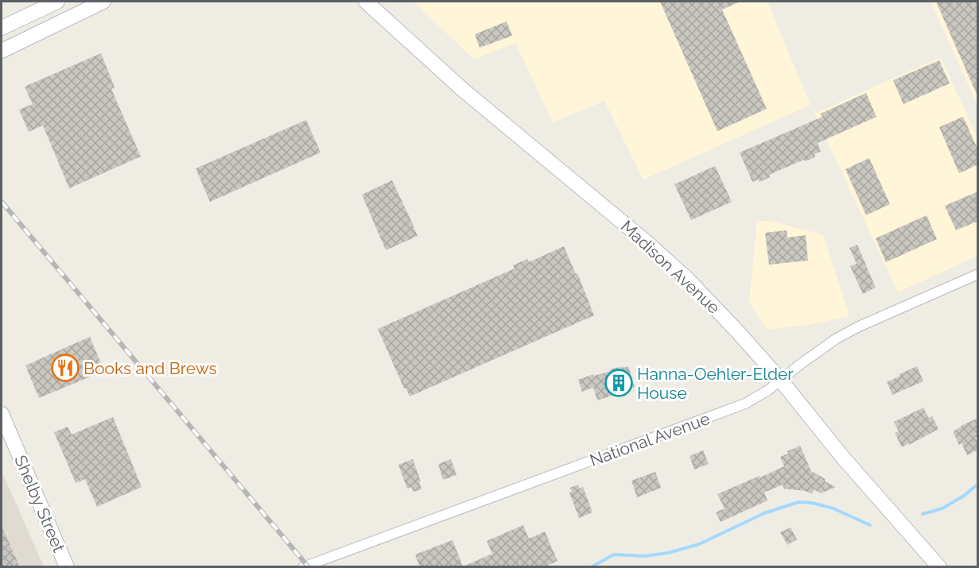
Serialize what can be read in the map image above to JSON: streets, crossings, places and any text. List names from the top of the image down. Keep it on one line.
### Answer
{"streets":{"main road":["Madison Avenue","Shelby Street"],"street":["National Avenue"]},"crossings":[["Madison Avenue","National Avenue"]],"places":{"restaurant":["Books and Brews"],"building":["Hanna-Oehler-Elder House"]}}
